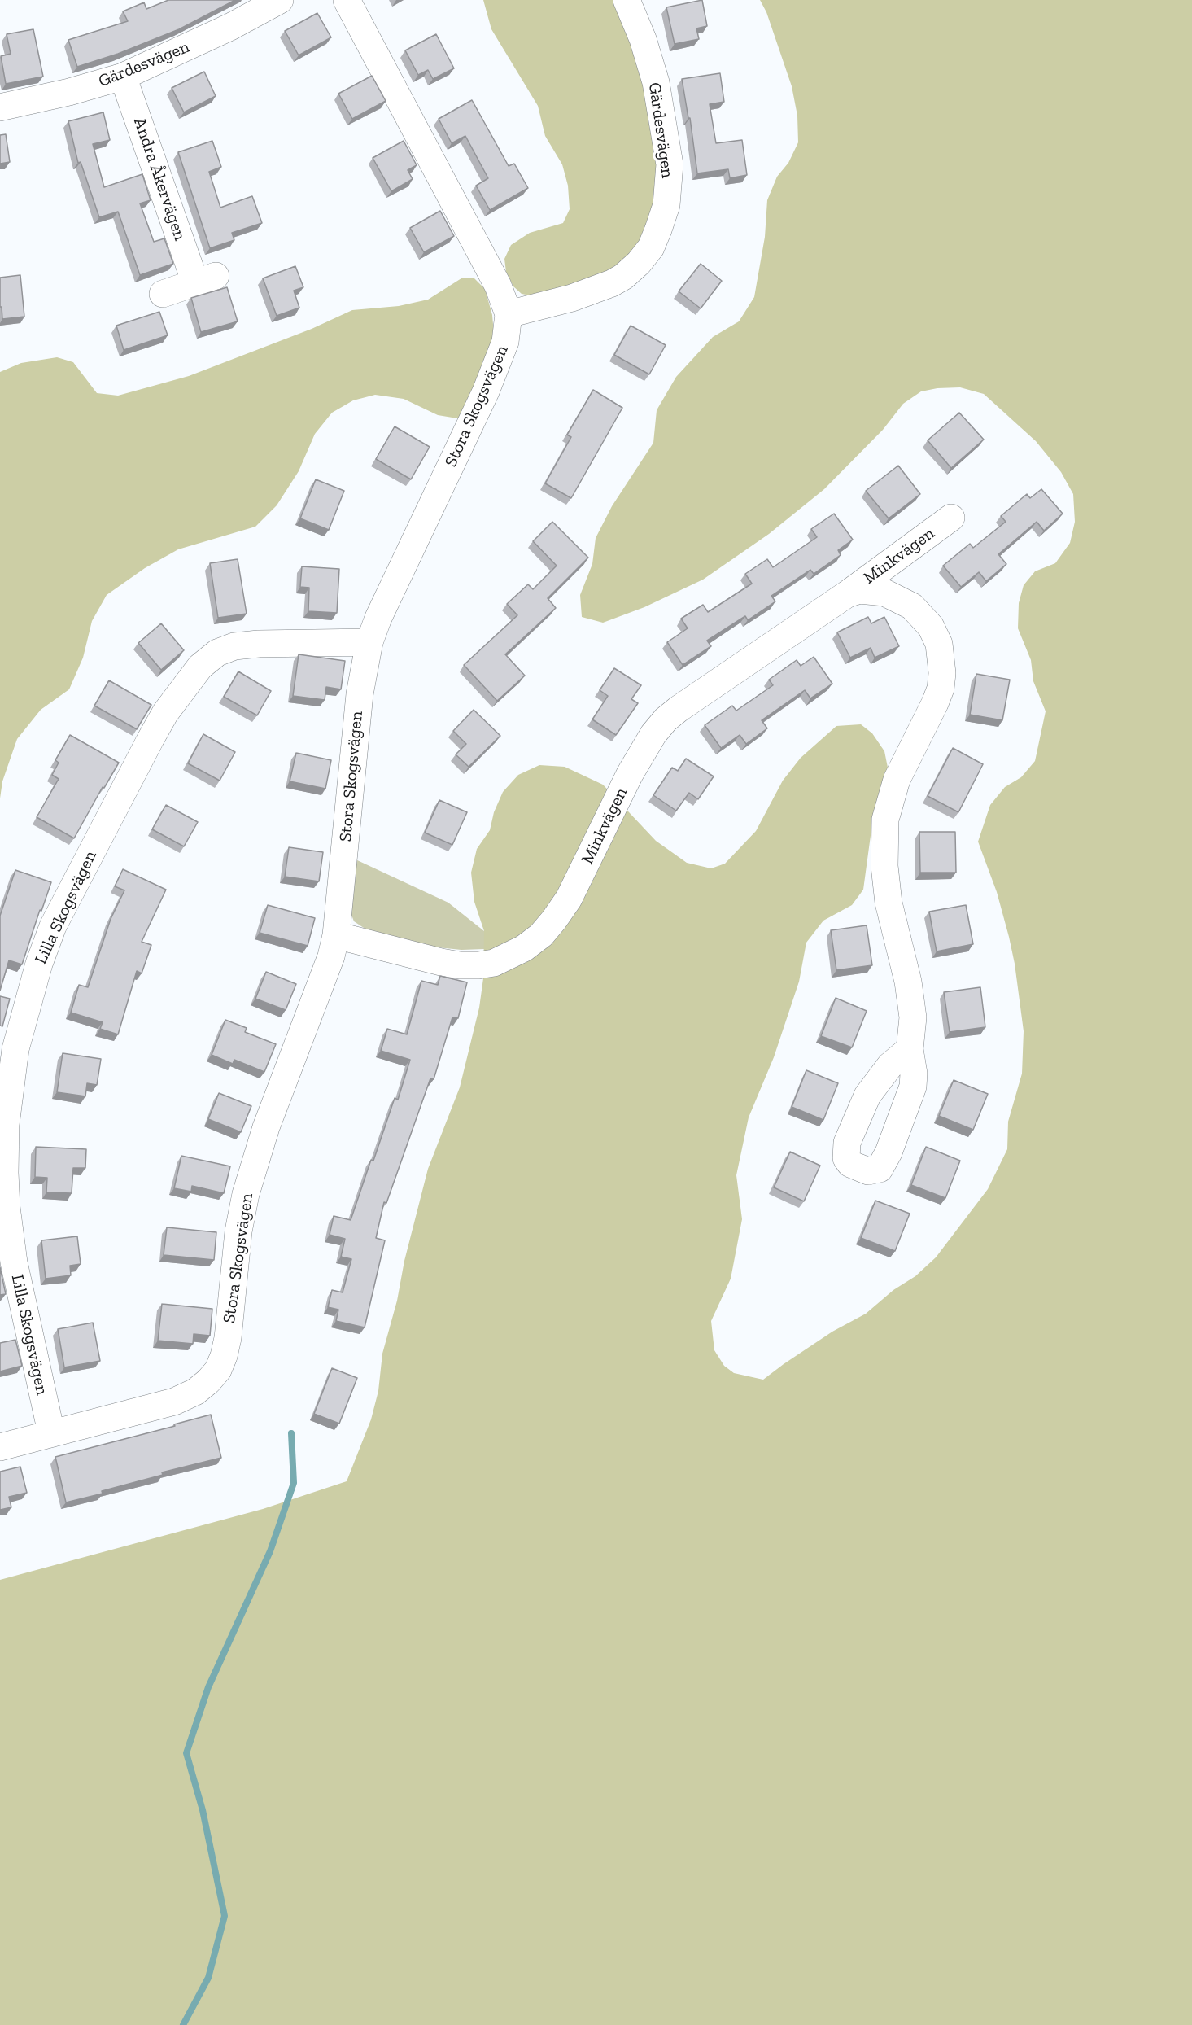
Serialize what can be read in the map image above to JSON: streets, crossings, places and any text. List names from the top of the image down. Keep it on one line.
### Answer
{"streets":{"street":["Gärdesvägen","Andra Åkervägen","Stora Skogsvägen","Minkvägen","Lilla Skogsvägen"]},"crossings":[["Gärdesvägen","Andra Åkervägen"],["Gärdesvägen","Stora Skogsvägen"],["Stora Skogsvägen","Minkvägen"],["Stora Skogsvägen","Lilla Skogsvägen"]]}
